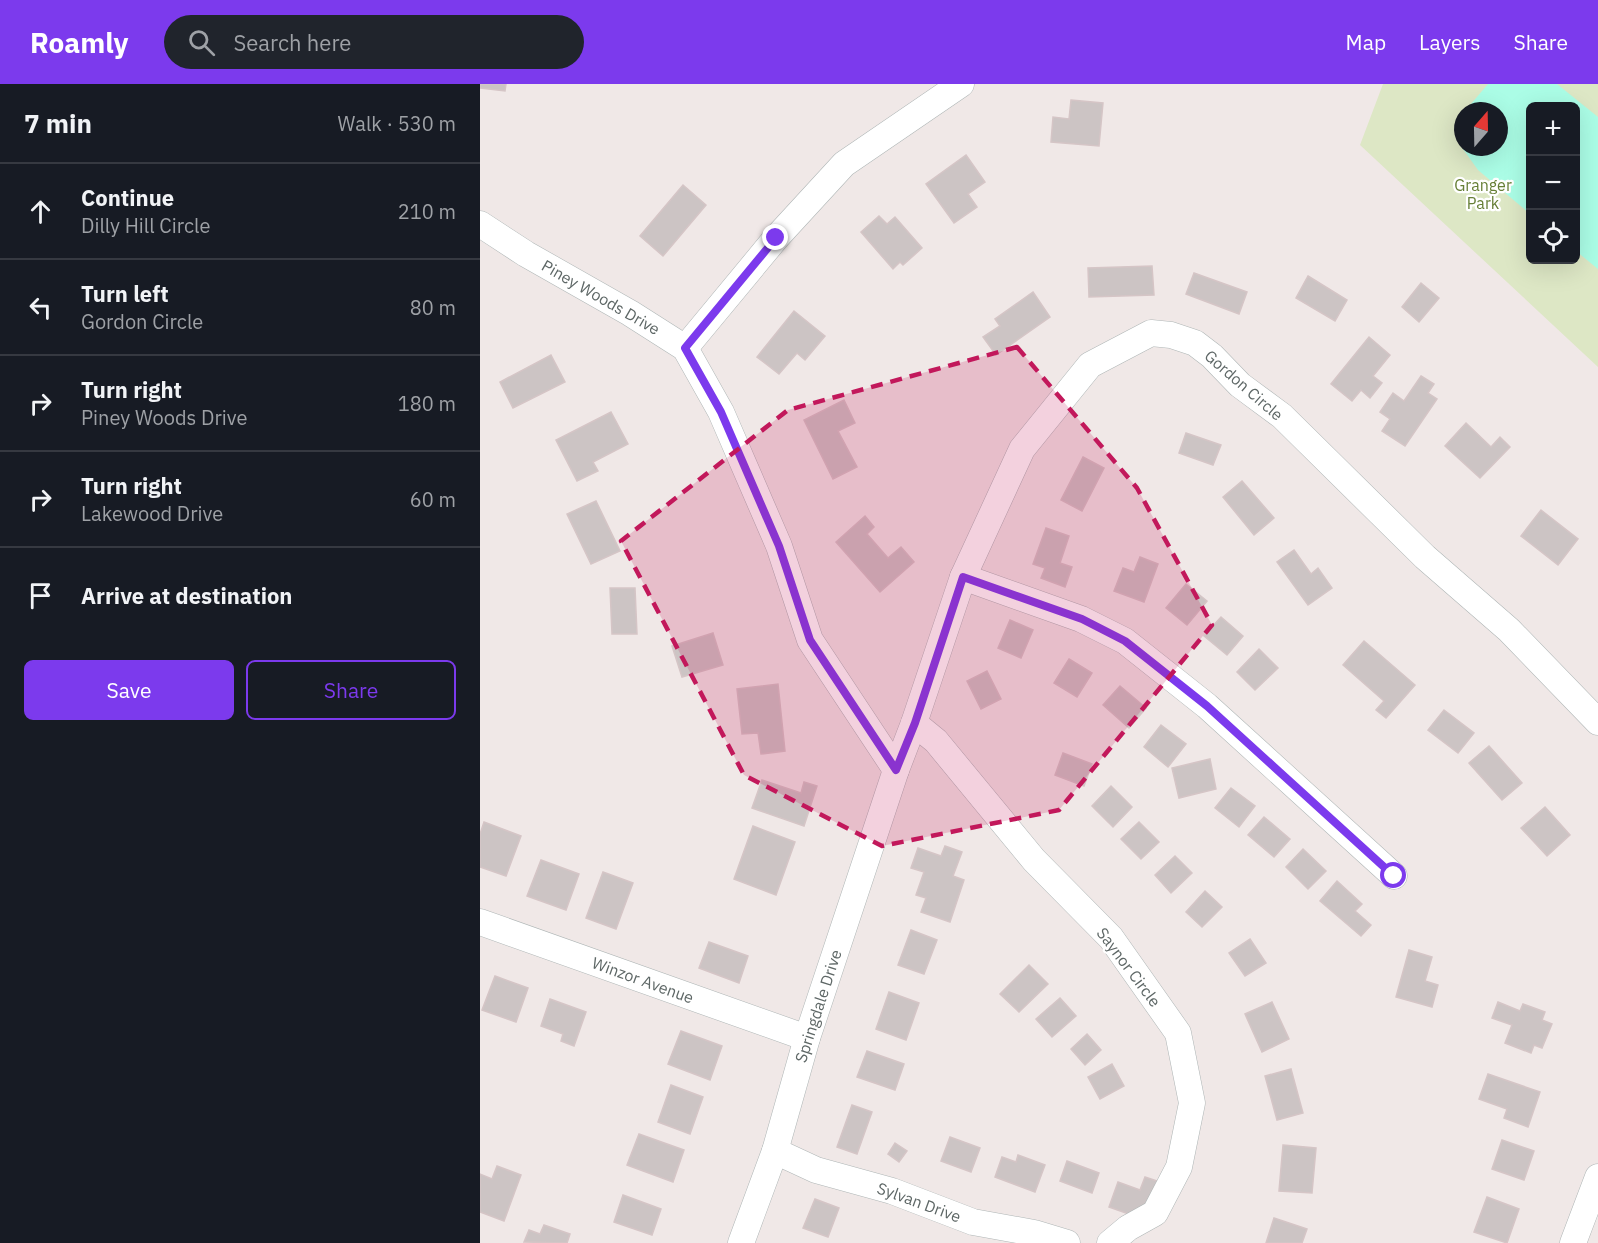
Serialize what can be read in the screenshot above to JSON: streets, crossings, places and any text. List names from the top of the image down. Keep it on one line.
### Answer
{"streets":{"street":["Piney Woods Drive","Gordon Circle","Saynor Circle","Winzor Avenue","Springdale Drive","Sylvan Drive"]},"crossings":[["Piney Woods Drive","Gordon Circle"],["Piney Woods Drive","Springdale Drive"],["Gordon Circle","Saynor Circle"],["Gordon Circle","Springdale Drive"],["Winzor Avenue","Springdale Drive"],["Springdale Drive","Sylvan Drive"]],"parks":["Granger Park"],"north":"top","page":{"header":"Roamly","search":"Search here","nav":["Map","Layers","Share"],"heading":["7 min","Walk · 530 m"],"map_buttons":["+","−"],"list":[["Continue","Dilly Hill Circle","210 m"],["Turn left","Gordon Circle","80 m"],["Turn right","Piney Woods Drive","180 m"],["Turn right","Lakewood Drive","60 m"],"Arrive at destination"],"buttons":["Save","Share"]}}
